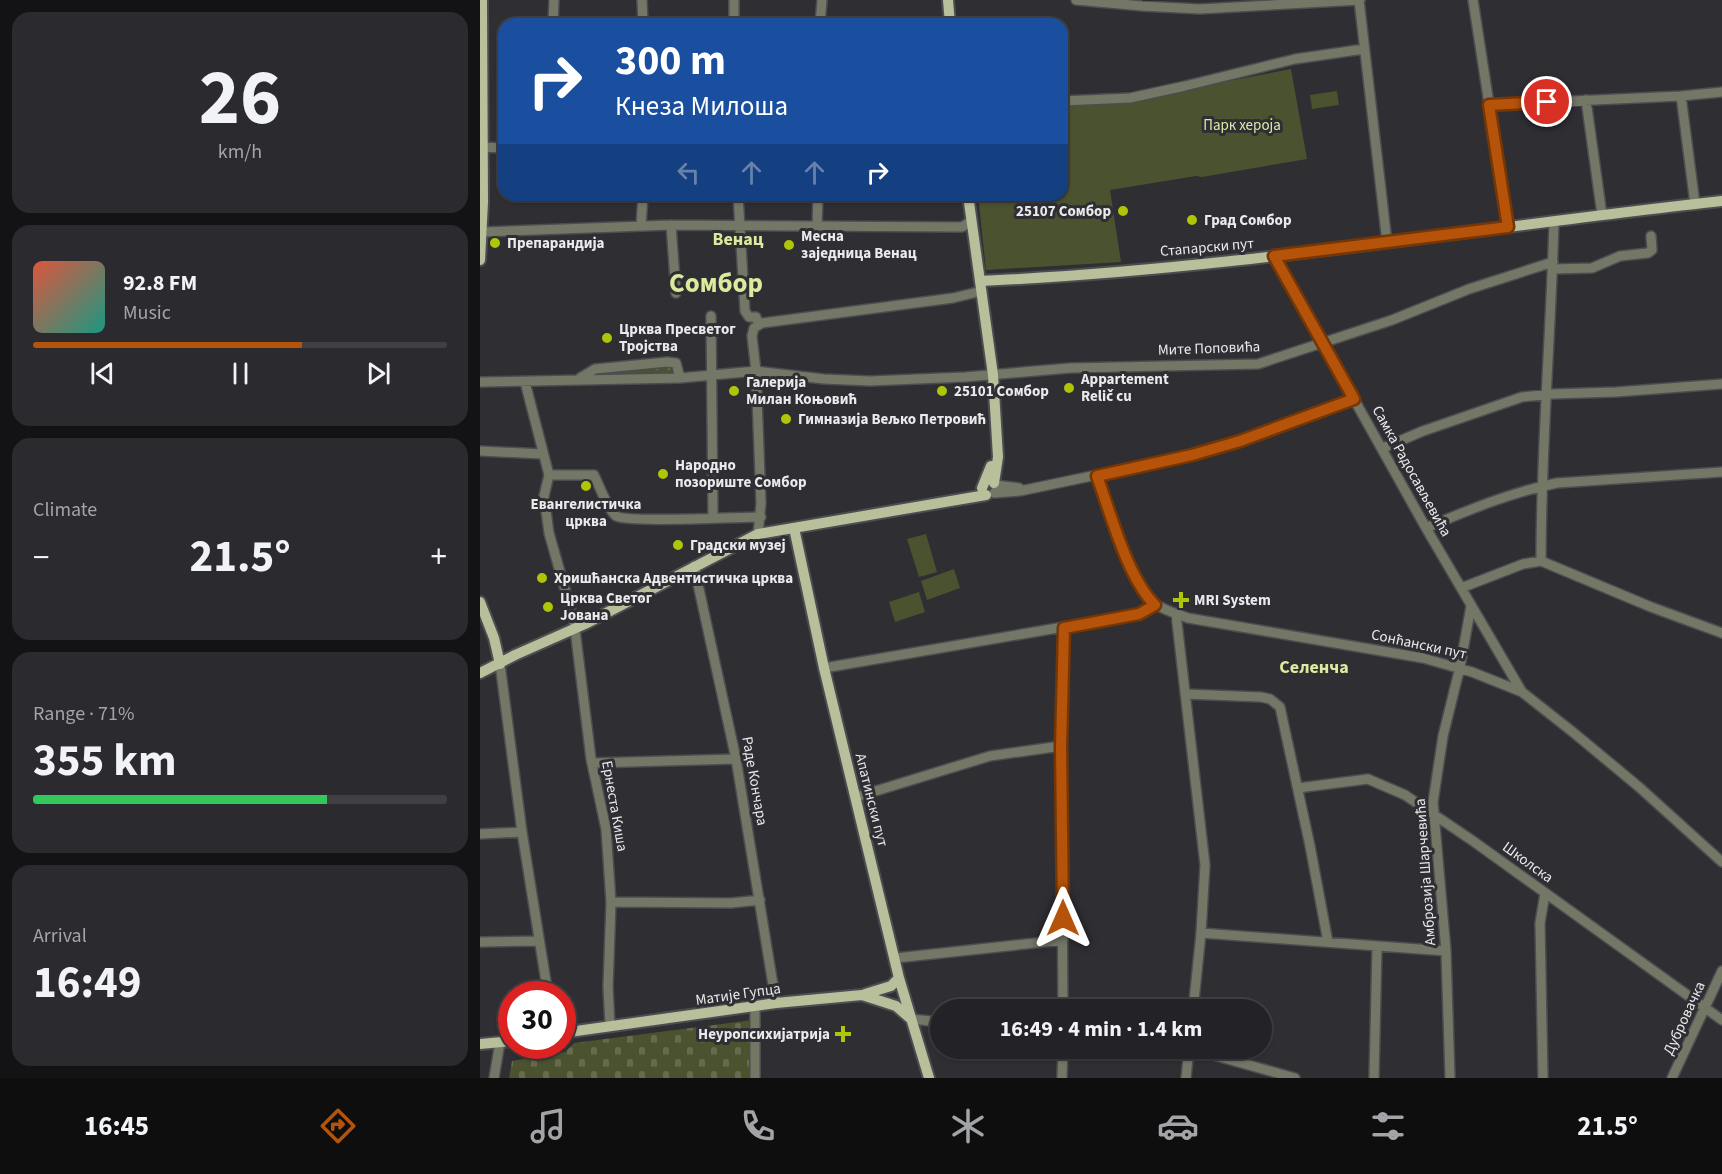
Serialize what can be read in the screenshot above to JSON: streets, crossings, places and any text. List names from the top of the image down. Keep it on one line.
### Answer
{"streets":{"main road":["Стапарски пут","Апатински пут","Матије Гупца"],"street":["Мите Поповића","Самка Радосављевића","Сонћански пут","Раде Кончара","Ернеста Киша","Школска","Амброзија Шарчевића","Дубровачка"]},"crossings":[["Стапарски пут","Самка Радосављевића"],["Мите Поповића","Самка Радосављевића"],["Самка Радосављевића","Сонћански пут"],["Сонћански пут","Амброзија Шарчевића"],["Раде Кончара","Матије Гупца"],["Апатински пут","Матије Гупца"],["Ернеста Киша","Матије Гупца"],["Школска","Амброзија Шарчевића"],["Школска","Дубровачка"]],"districts":["Венац","Сомбор","Селенча"],"parks":["Парк хероја"],"places":{"other":["25107 Сомбор","Град Сомбор","Препарандија","Месна заједница Венац","Црква Пресветог Тројства","Appartement Relič cu","Галерија Милан Коњовић","25101 Сомбор","Гимназија Вељко Петровић","Народно позориште Сомбор","Евангелистичка црква","Градски музеј","Хришћанска Адвентистичка црква","Црква Светог Јована"],"health":["MRI System","Неуропсихијатрија"]},"page":{"tile":[["26","km/h"],"Climate",["Range · 71%","355 km"],["Arrival","16:49"]],"turn":["300 m","Кнеза Милоша"],"song":["92.8 FM","Music"],"heat":["−","21.5°","+"],"limit":"30","trip":"16:49 · 4 min · 1.4 km","tabs":["16:45","21.5°"]}}
